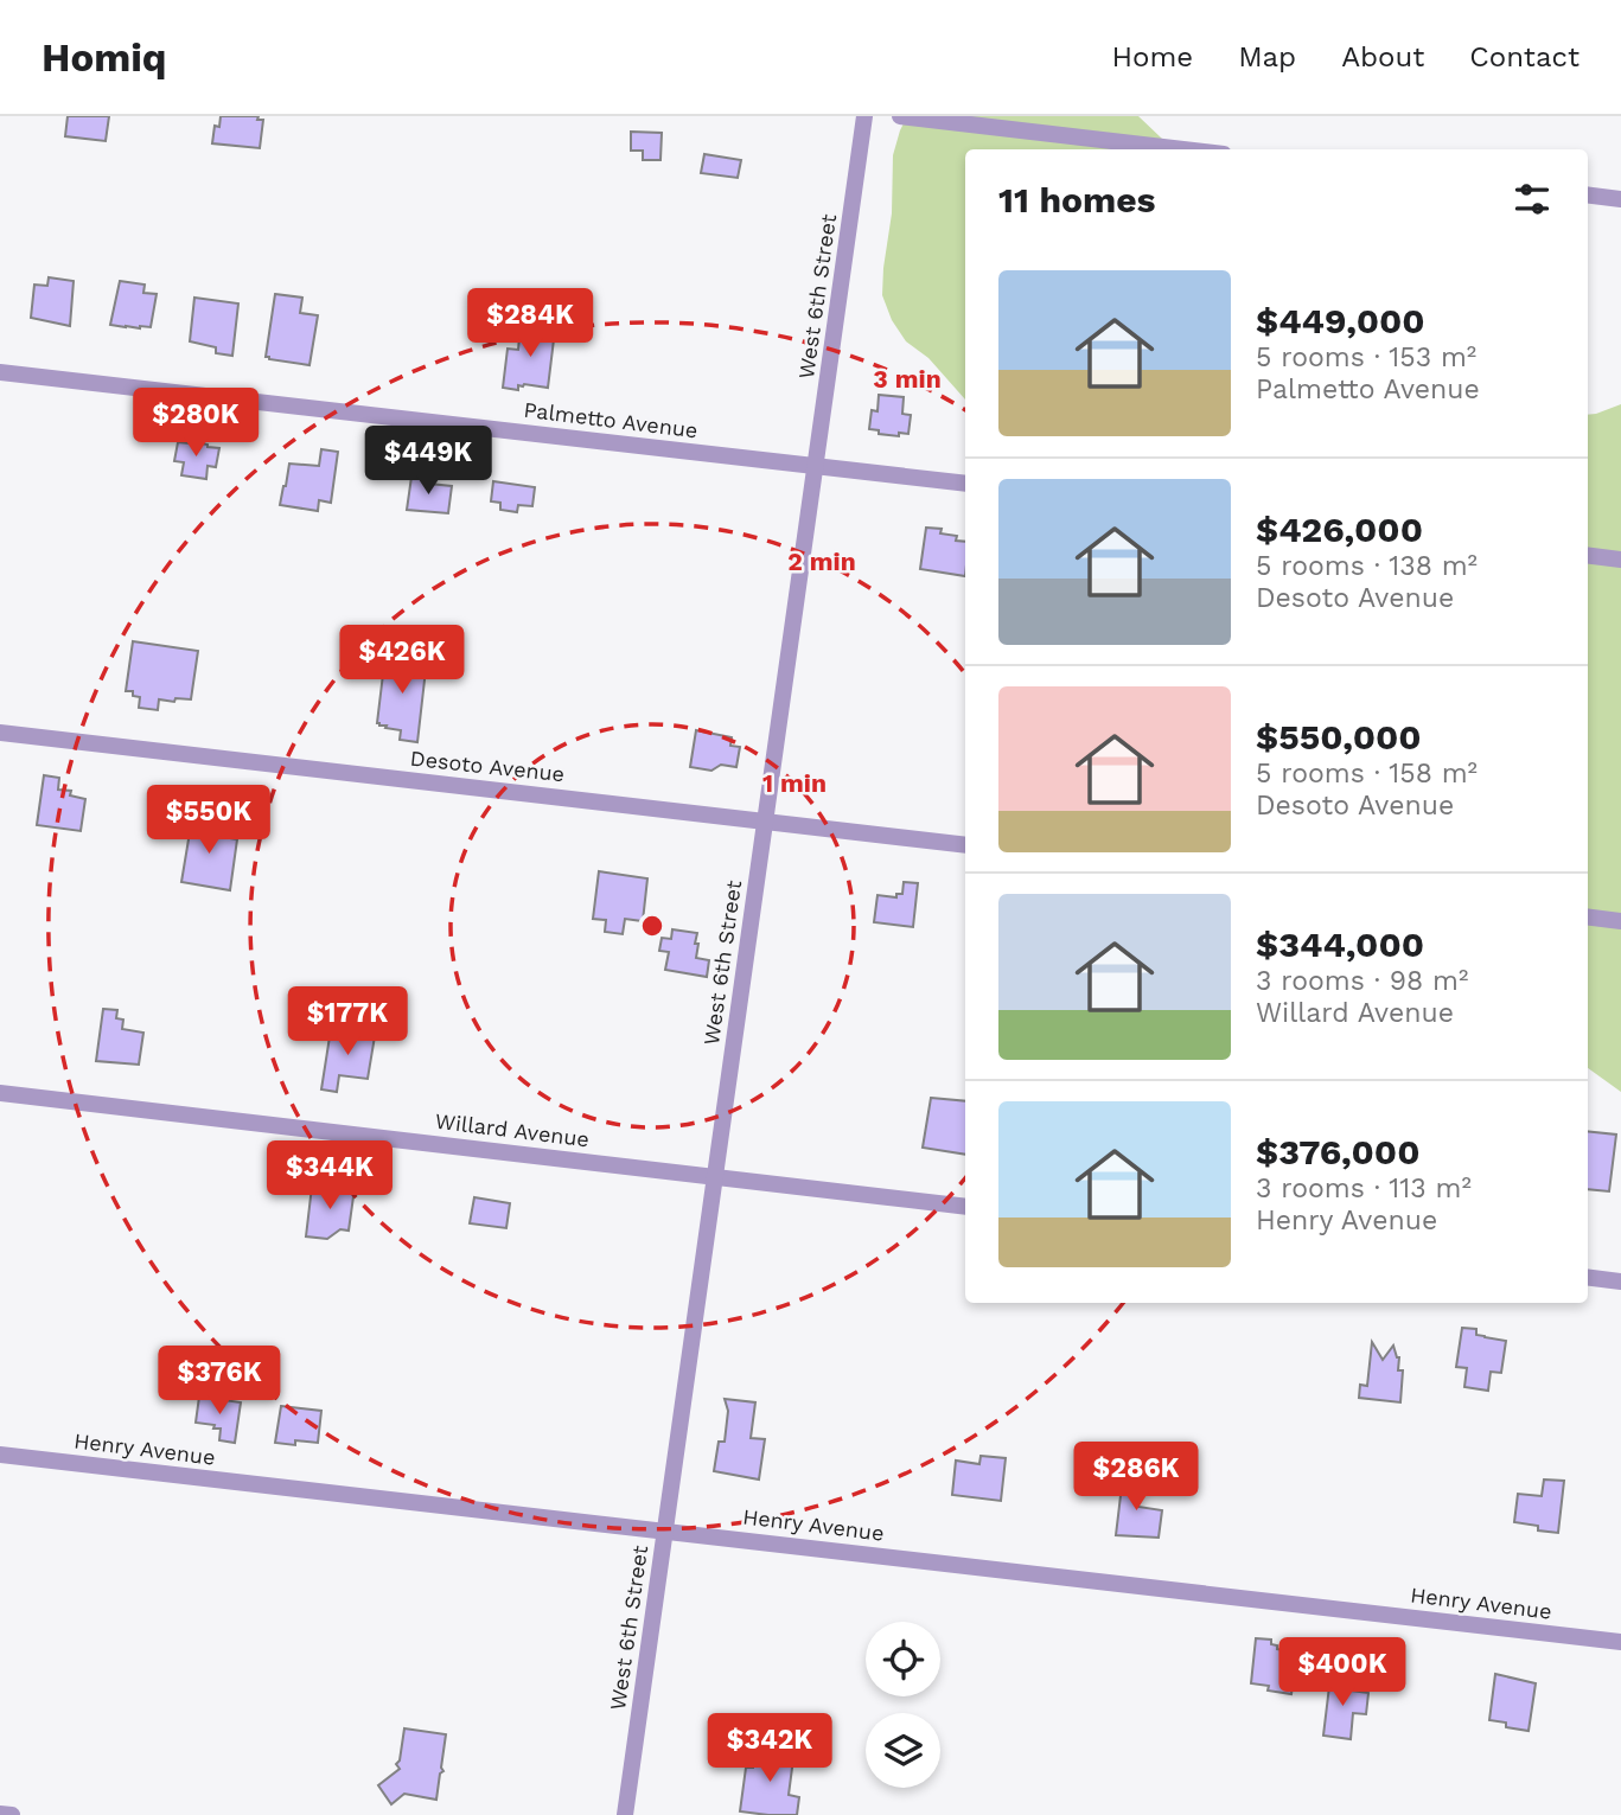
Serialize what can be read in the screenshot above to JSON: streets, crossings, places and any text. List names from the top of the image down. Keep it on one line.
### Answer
{"streets":{"street":["West 6th Street","Palmetto Avenue","Desoto Avenue","Willard Avenue","Henry Avenue"]},"crossings":[["West 6th Street","Palmetto Avenue"],["West 6th Street","Desoto Avenue"],["West 6th Street","Willard Avenue"],["West 6th Street","Henry Avenue"]],"page":{"header":"Homiq","nav":["Home","Map","About","Contact"],"heading":"11 homes","list":[{"name":"$449,000","note":"5 rooms · 153 m² · Palmetto Avenue"},{"name":"$426,000","note":"5 rooms · 138 m² · Desoto Avenue"},{"name":"$550,000","note":"5 rooms · 158 m² · Desoto Avenue"},{"name":"$344,000","note":"3 rooms · 98 m² · Willard Avenue"},{"name":"$376,000","note":"3 rooms · 113 m² · Henry Avenue"}],"price":["$284K","$280K","$449K","$426K","$550K","$177K","$344K","$376K","$286K","$400K","$342K"]},"rings":["3 min","2 min","1 min"]}
